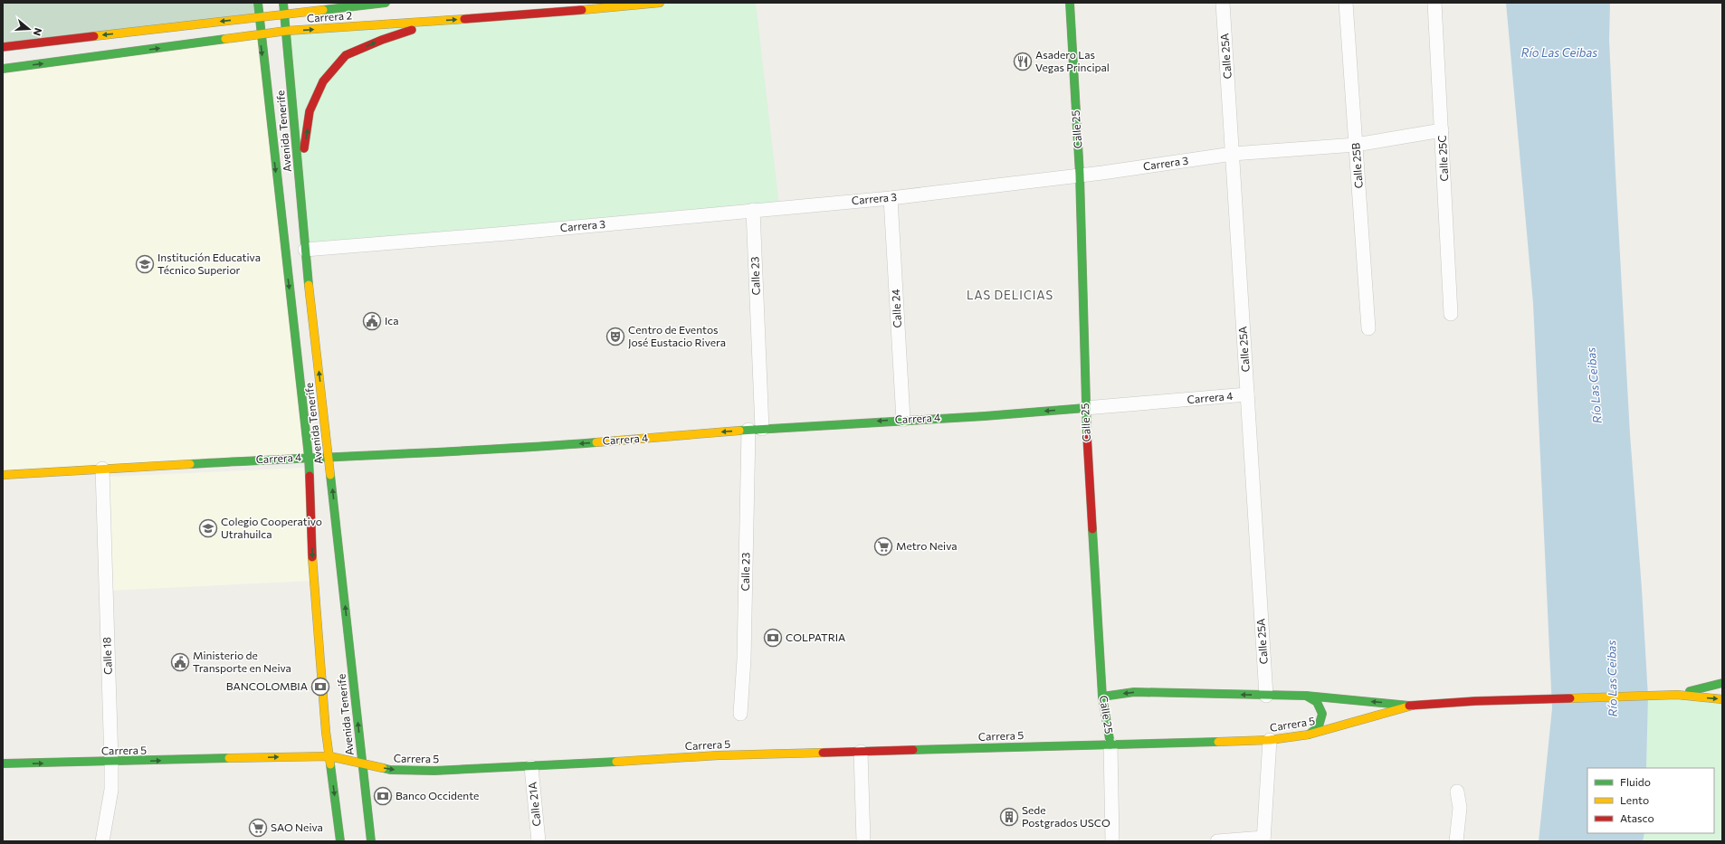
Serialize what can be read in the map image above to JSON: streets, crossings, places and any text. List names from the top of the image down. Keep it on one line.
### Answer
{"streets":{"street":["Carrera 2","Calle 25A","Calle 25","Avenida Tenerife","Calle 25C","Carrera 3","Calle 25B","Calle 23","Calle 24","Carrera 4","Calle 18","Carrera 5","Calle 21A"]},"crossings":[["Carrera 2","Avenida Tenerife"],["Calle 25A","Carrera 3"],["Calle 25A","Carrera 4"],["Calle 25A","Carrera 5"],["Calle 25","Carrera 3"],["Calle 25","Carrera 4"],["Calle 25","Carrera 5"],["Avenida Tenerife","Carrera 3"],["Avenida Tenerife","Carrera 4"],["Avenida Tenerife","Carrera 5"],["Calle 25C","Carrera 3"],["Carrera 3","Calle 25B"],["Carrera 3","Calle 23"],["Carrera 3","Calle 24"],["Calle 23","Carrera 4"],["Calle 24","Carrera 4"],["Carrera 4","Calle 18"],["Calle 18","Carrera 5"],["Carrera 5","Calle 21A"]],"one_way":["Carrera 4"],"districts":["LAS DELICIAS"],"water":["Río Las Ceibas"],"places":{"restaurant":["Asadero Las Vegas Principal"],"school or university":["Institución Educativa Técnico Superior","Colegio Cooperativo Utrahuilca"],"public building":["Ica","Ministerio de Transporte en Neiva"],"theatre":["Centro de Eventos José Eustacio Rivera"],"supermarket":["Metro Neiva","SAO Neiva"],"bank":["COLPATRIA","BANCOLOMBIA","Banco Occidente"],"building":["Sede Postgrados USCO"]},"legend":["Fluido","Lento","Atasco"],"north":"right"}
